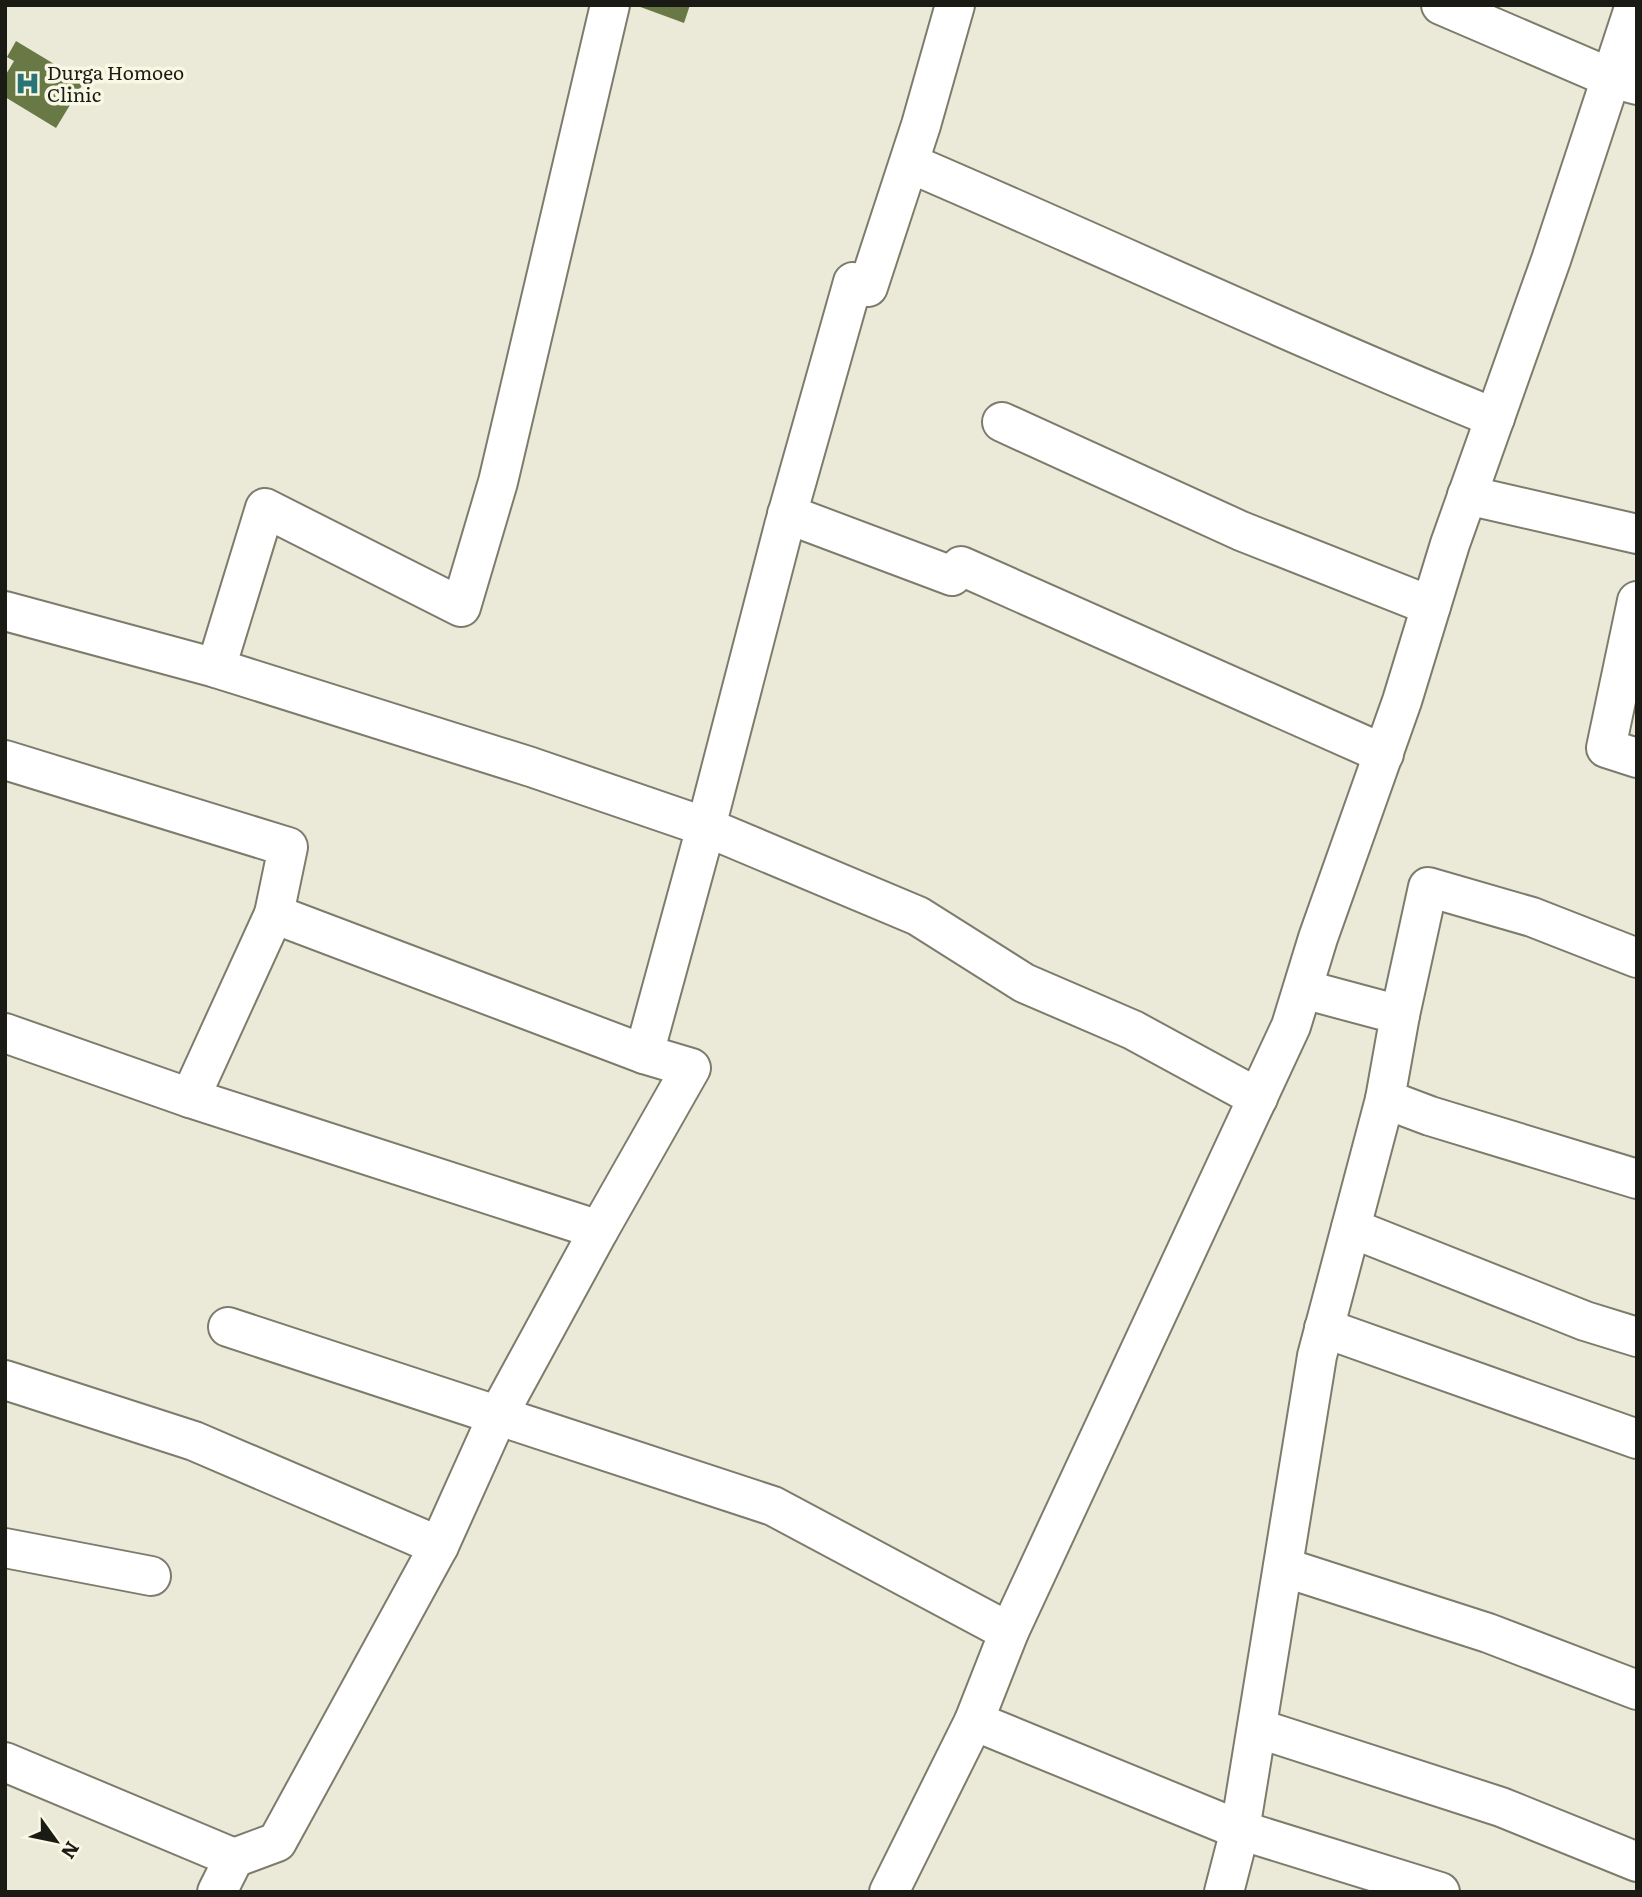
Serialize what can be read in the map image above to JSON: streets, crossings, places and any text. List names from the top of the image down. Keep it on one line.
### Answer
{"places":{"hospital":["Durga Homoeo Clinic"]},"north":"bottom right"}
